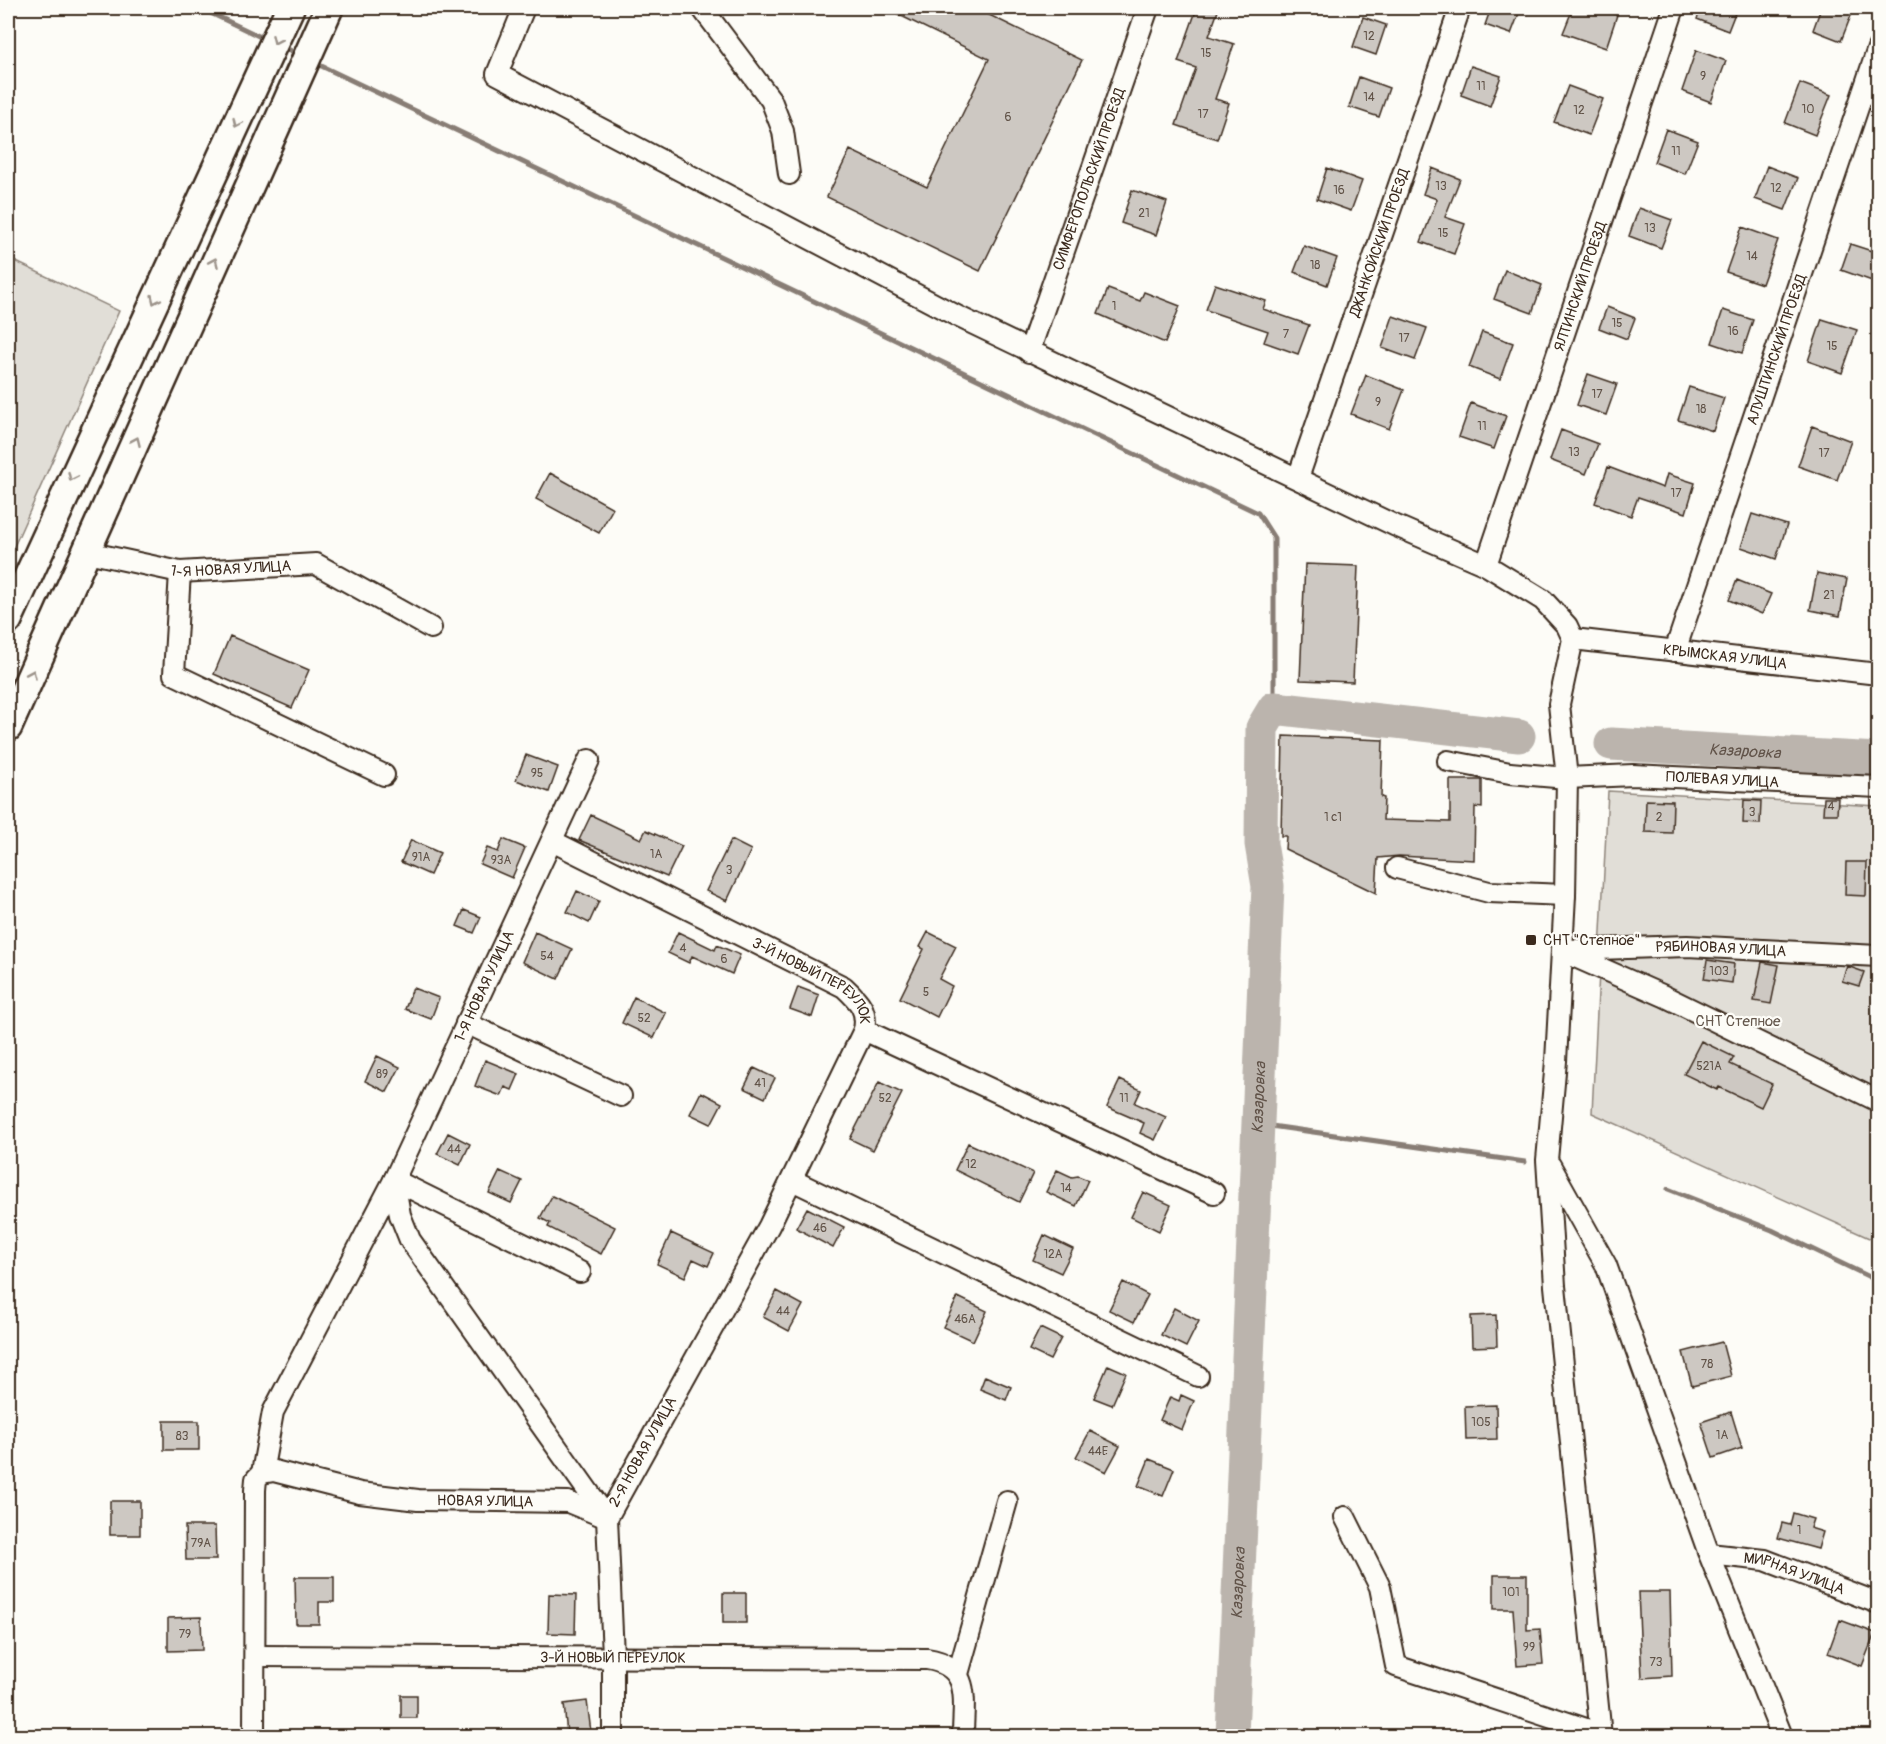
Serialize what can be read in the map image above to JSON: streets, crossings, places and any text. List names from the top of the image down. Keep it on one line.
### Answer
{"streets":{"street":["СИМФЕРОПОЛЬСКИЙ ПРОЕЗД","ДЖАНКОЙСКИЙ ПРОЕЗД","ЯЛТИНСКИЙ ПРОЕЗД","АЛУШТИНСКИЙ ПРОЕЗД","1-Я НОВАЯ УЛИЦА","КРЫМСКАЯ УЛИЦА","ПОЛЕВАЯ УЛИЦА","РЯБИНОВАЯ УЛИЦА","3-Й НОВЫЙ ПЕРЕУЛОК","2-Я НОВАЯ УЛИЦА","НОВАЯ УЛИЦА","МИРНАЯ УЛИЦА"]},"crossings":[["АЛУШТИНСКИЙ ПРОЕЗД","КРЫМСКАЯ УЛИЦА"],["1-Я НОВАЯ УЛИЦА","3-Й НОВЫЙ ПЕРЕУЛОК"],["1-Я НОВАЯ УЛИЦА","НОВАЯ УЛИЦА"],["3-Й НОВЫЙ ПЕРЕУЛОК","2-Я НОВАЯ УЛИЦА"],["2-Я НОВАЯ УЛИЦА","НОВАЯ УЛИЦА"]],"water":["Казаровка"],"parks":["СНТ Степное"],"places":{"transit":["СНТ \"Степное\""]},"house_numbers":["12","15","9","11","14","10","12","17","6","11","13","12","16","21","13","15","14","18","1","15","16","7","17","15","17","9","18","11","13","17","17","21","95","4","3","1 с1","2","1А","91А","93А","3","4","54","6","103","5","52","521А","89","41","52","11","44","12","14","46","12А","44","46А","78","105","1А","83","44Е","1","79А","101","79","99","73"]}
